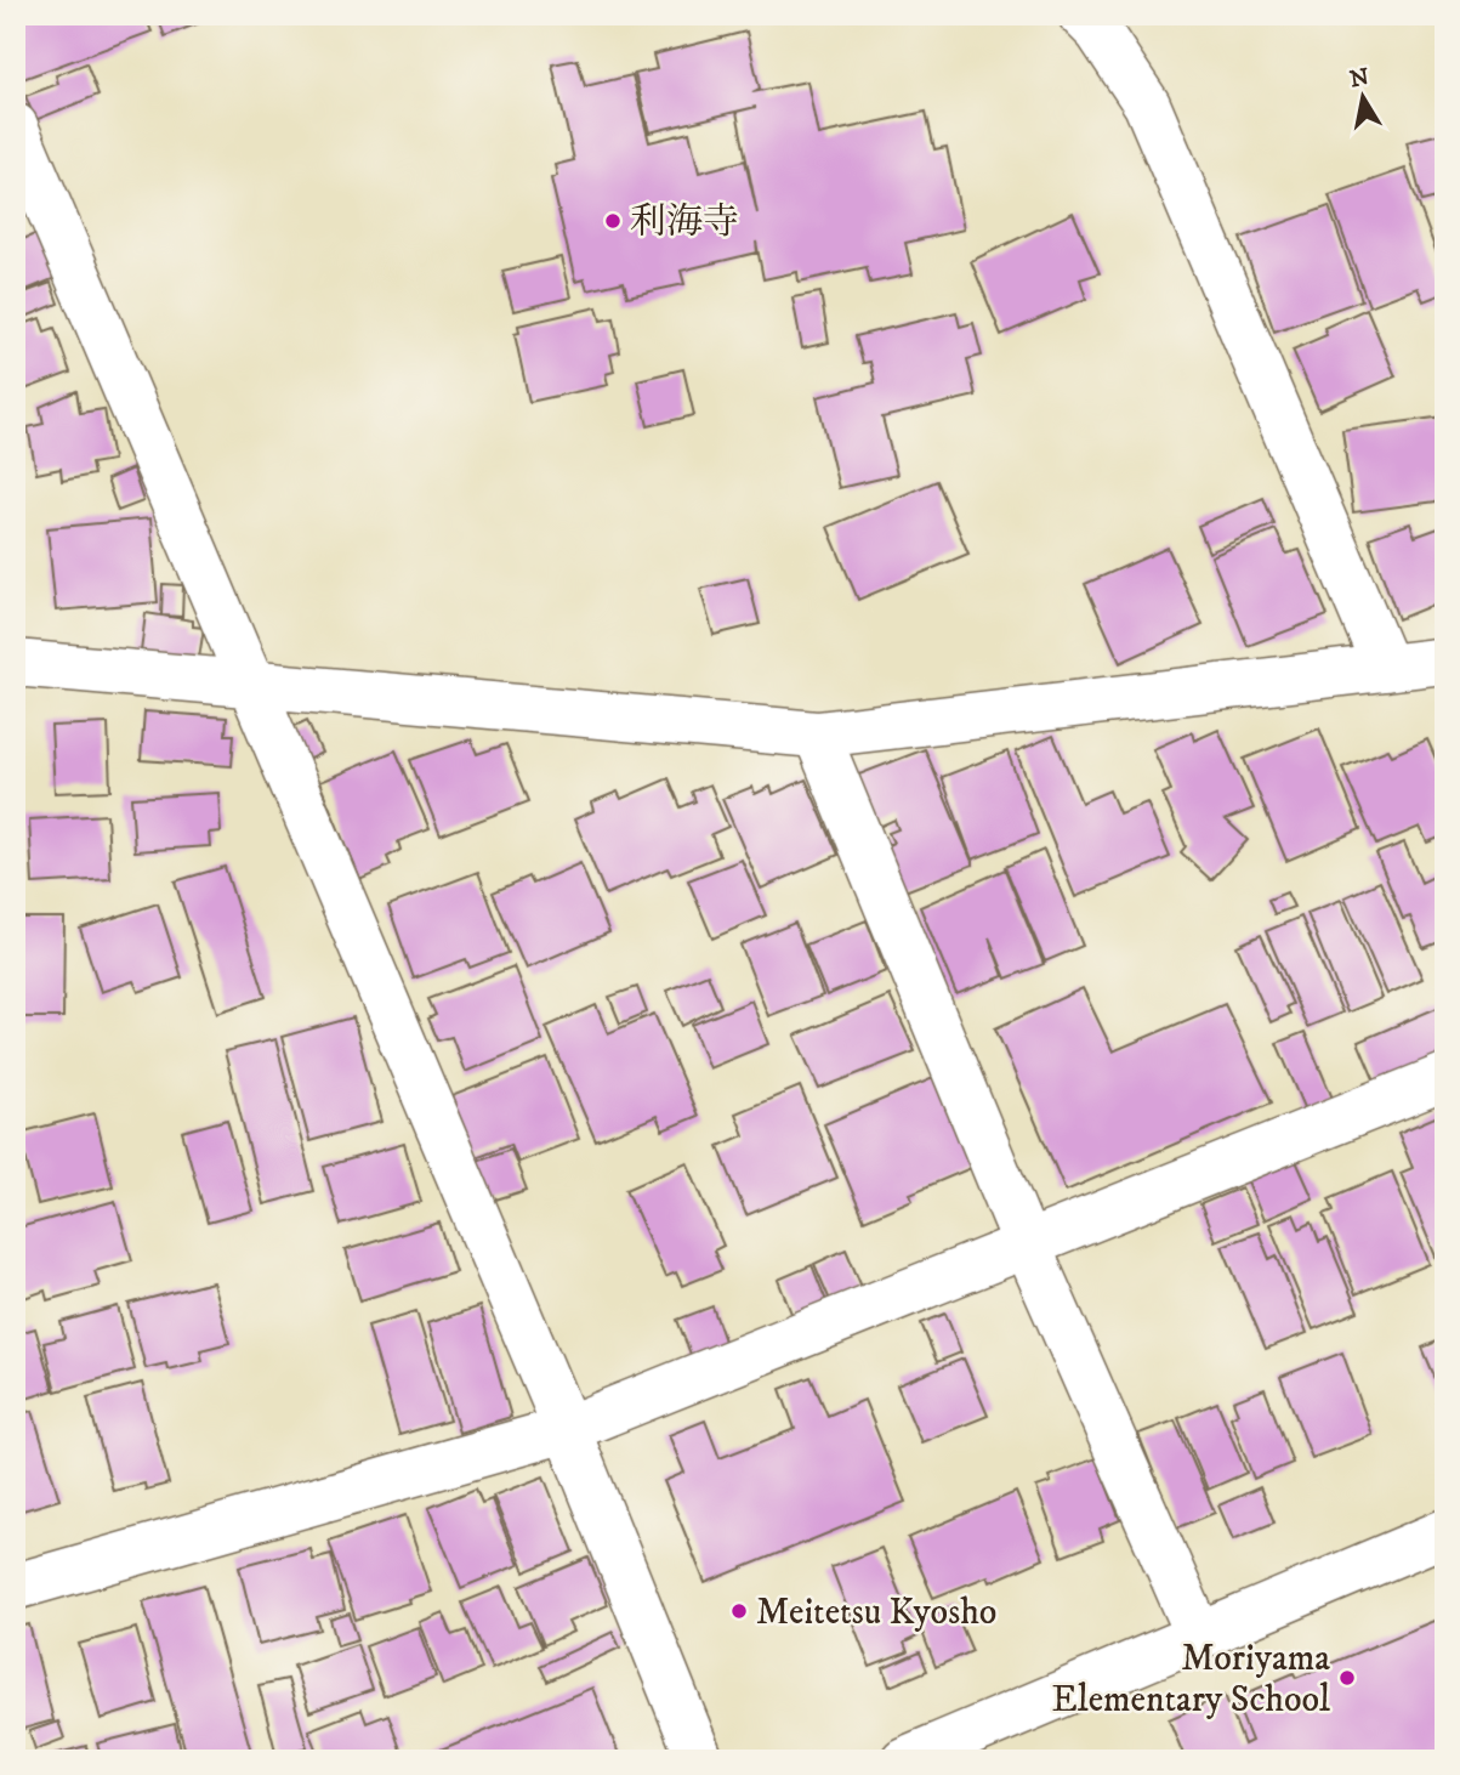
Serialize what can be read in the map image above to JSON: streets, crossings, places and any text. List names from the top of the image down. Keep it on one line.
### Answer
{"places":["利海寺","Meitetsu Kyosho","Moriyama Elementary School"],"north":"top"}
